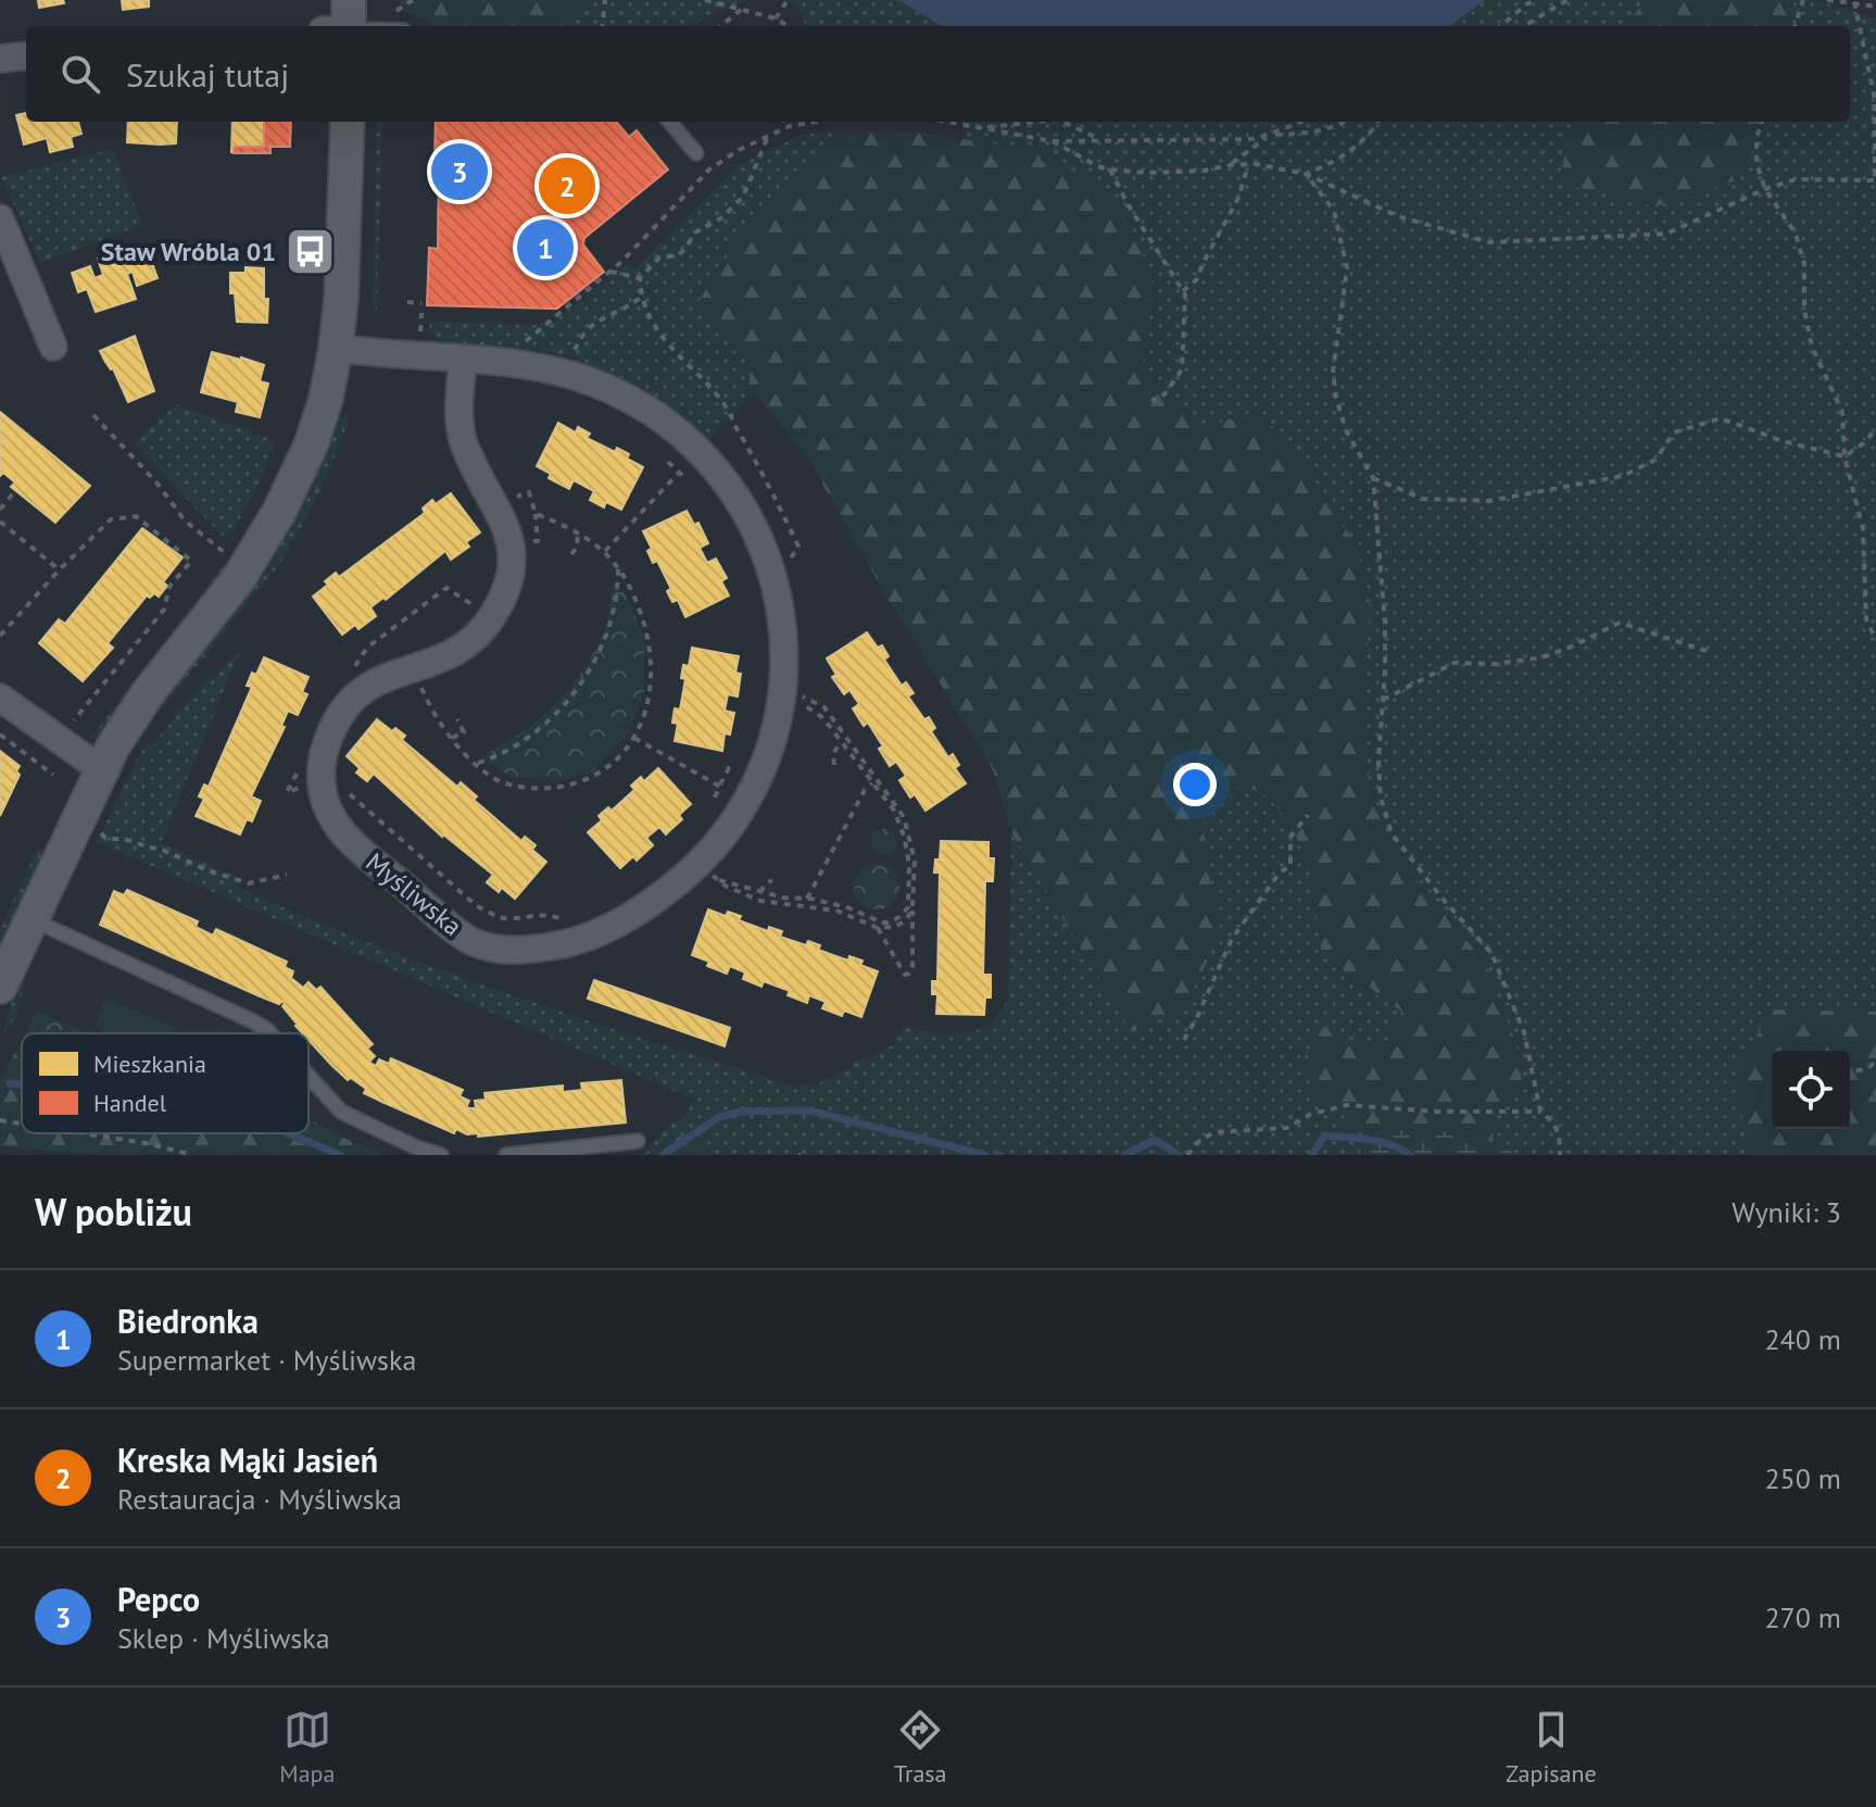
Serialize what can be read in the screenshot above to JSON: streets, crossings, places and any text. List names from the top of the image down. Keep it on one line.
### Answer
{"streets":{"street":["Myśliwska"]},"places":{"bus stop":["Staw Wróbla 01"]},"legend":["Mieszkania","Handel"],"page":{"search":"Szukaj tutaj","pins":["3","2","1"],"heading":["W pobliżu","Wyniki: 3"],"list":[{"mark":"1","name":"Biedronka","note":"Supermarket · Myśliwska","value":"240 m"},{"mark":"2","name":"Kreska Mąki Jasień","note":"Restauracja · Myśliwska","value":"250 m"},{"mark":"3","name":"Pepco","note":"Sklep · Myśliwska","value":"270 m"}],"nav":["Mapa","Trasa","Zapisane"]}}
